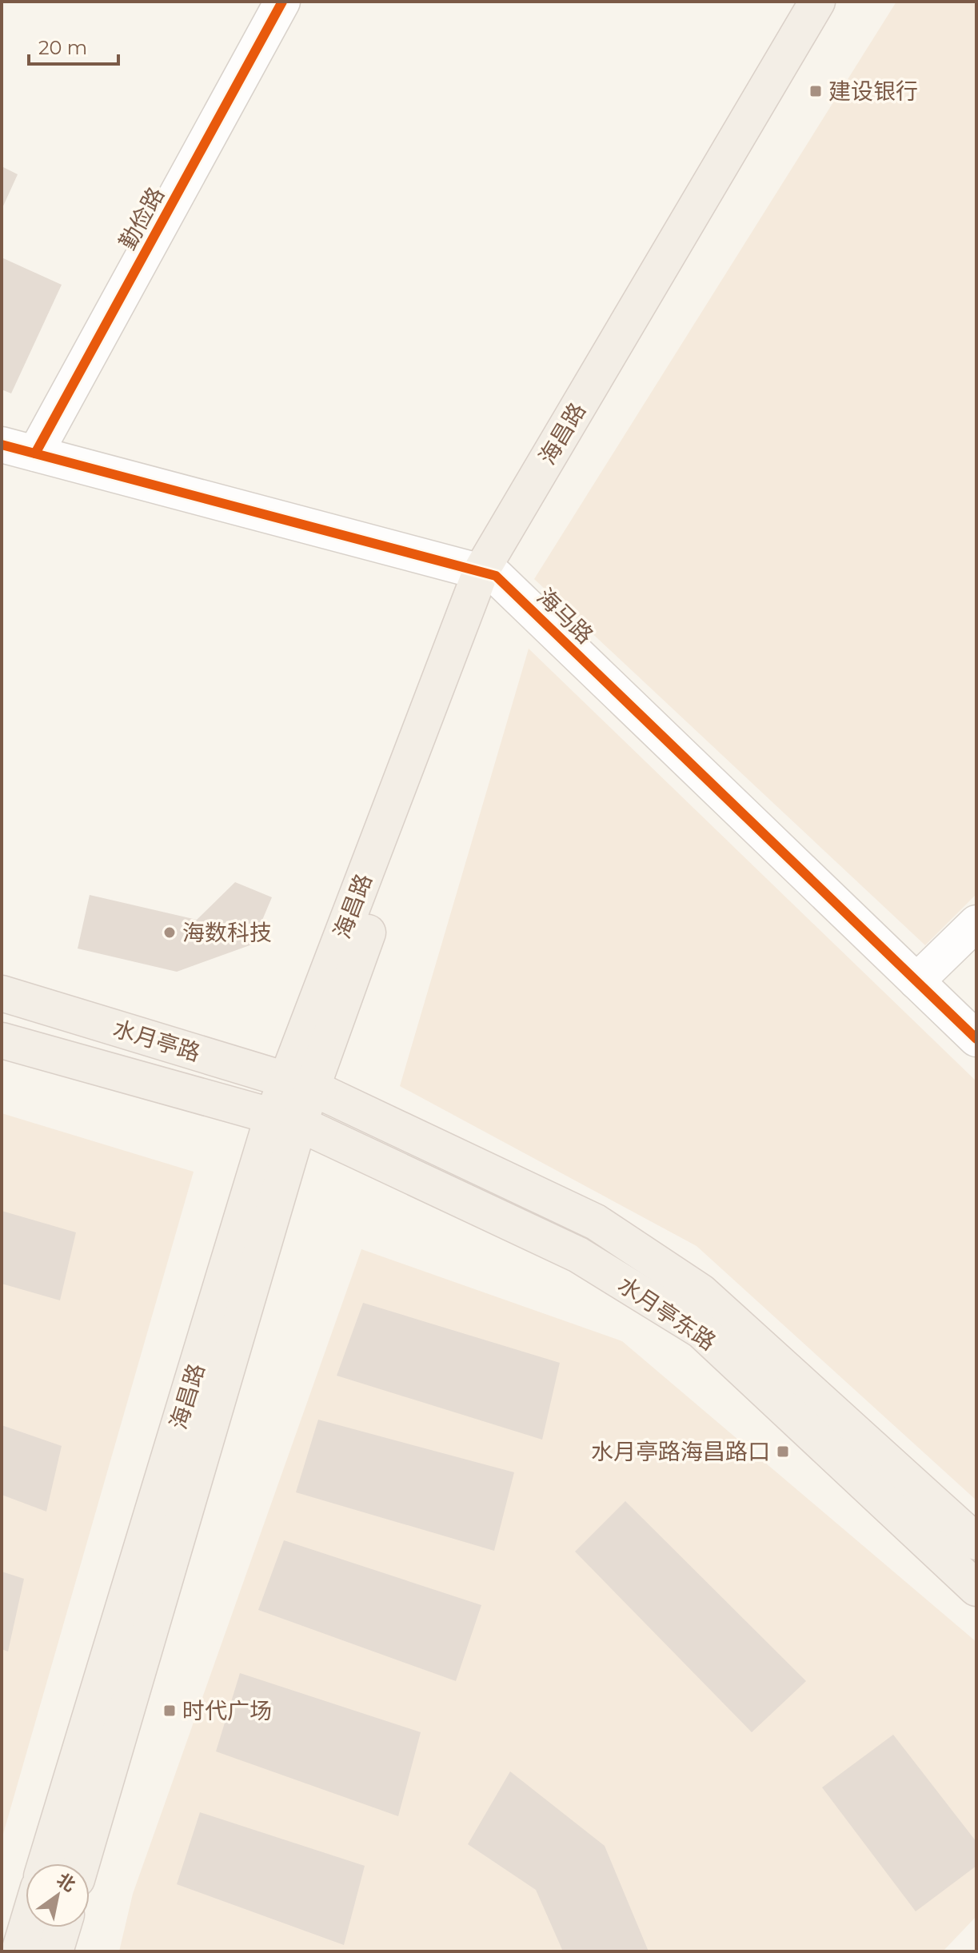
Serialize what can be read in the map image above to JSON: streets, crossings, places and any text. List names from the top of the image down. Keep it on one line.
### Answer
{"streets":{"main road":["海昌路","水月亭路","水月亭东路"],"street":["勤俭路","海马路"]},"crossings":[["勤俭路","海马路"],["海昌路","海马路"],["海昌路","水月亭路"],["海昌路","水月亭东路"],["水月亭路","水月亭东路"]],"places":{"transit":["建设银行","水月亭路海昌路口","时代广场"],"other":["海数科技"]},"scale_bar":"20 m","north":"top right"}
